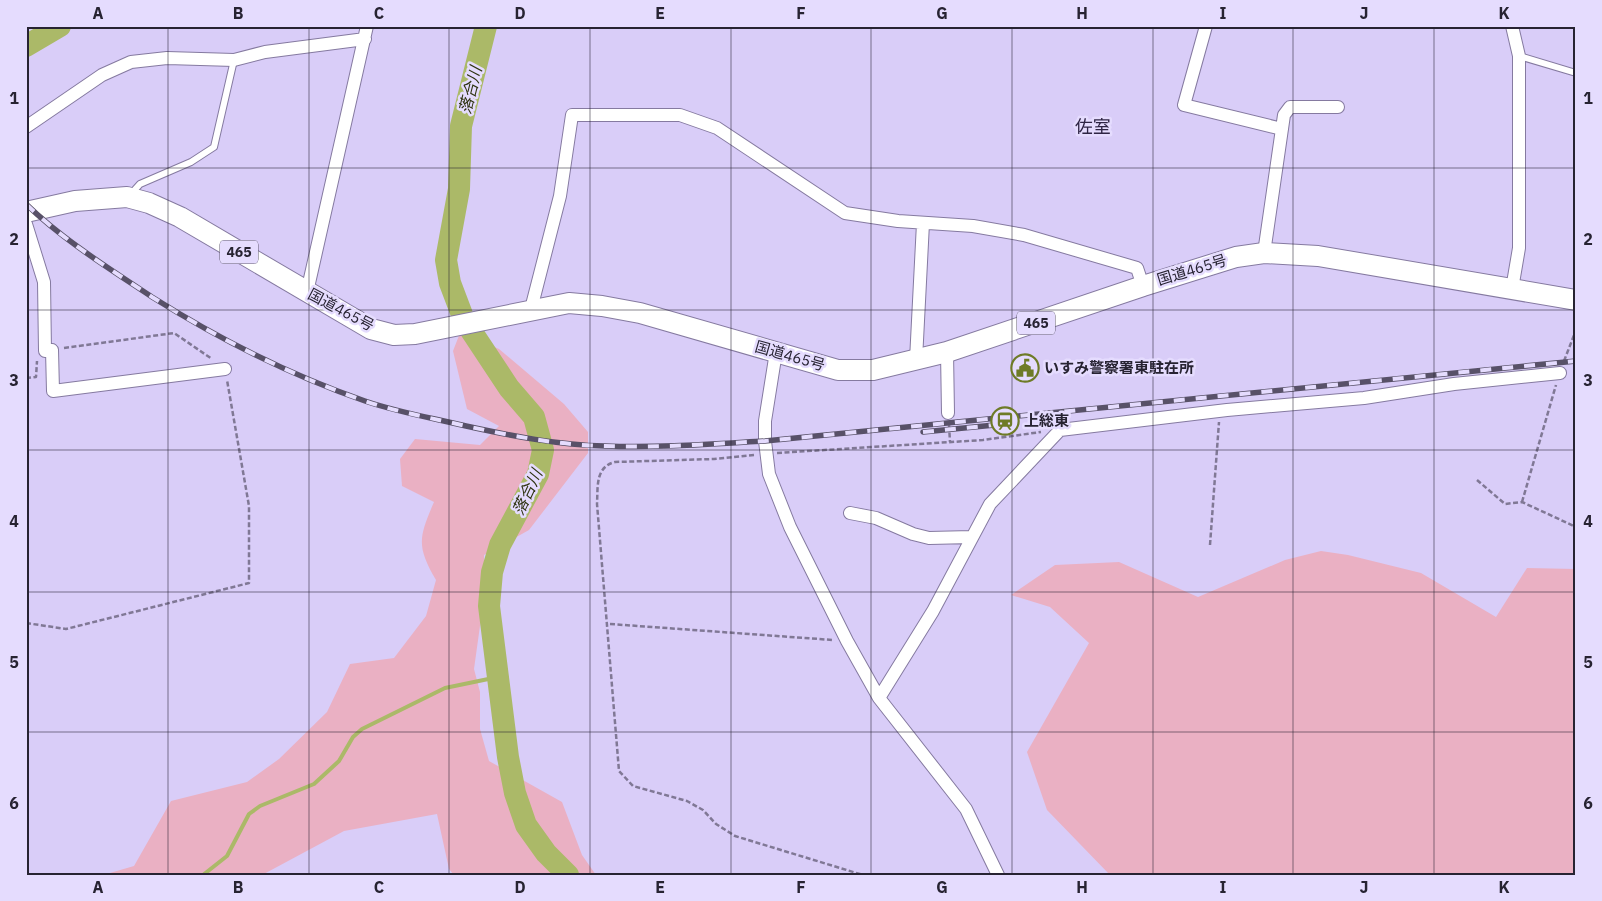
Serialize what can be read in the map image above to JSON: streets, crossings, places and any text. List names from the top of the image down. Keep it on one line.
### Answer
{"streets":{"highway":["465","国道465号"]},"districts":["佐室"],"water":["落合川"],"places":{"public building":["いすみ警察署東駐在所"],"station":["上総東"]},"grid":{"columns":["A","B","C","D","E","F","G","H","I","J","K"],"rows":["1","2","3","4","5","6"]}}
